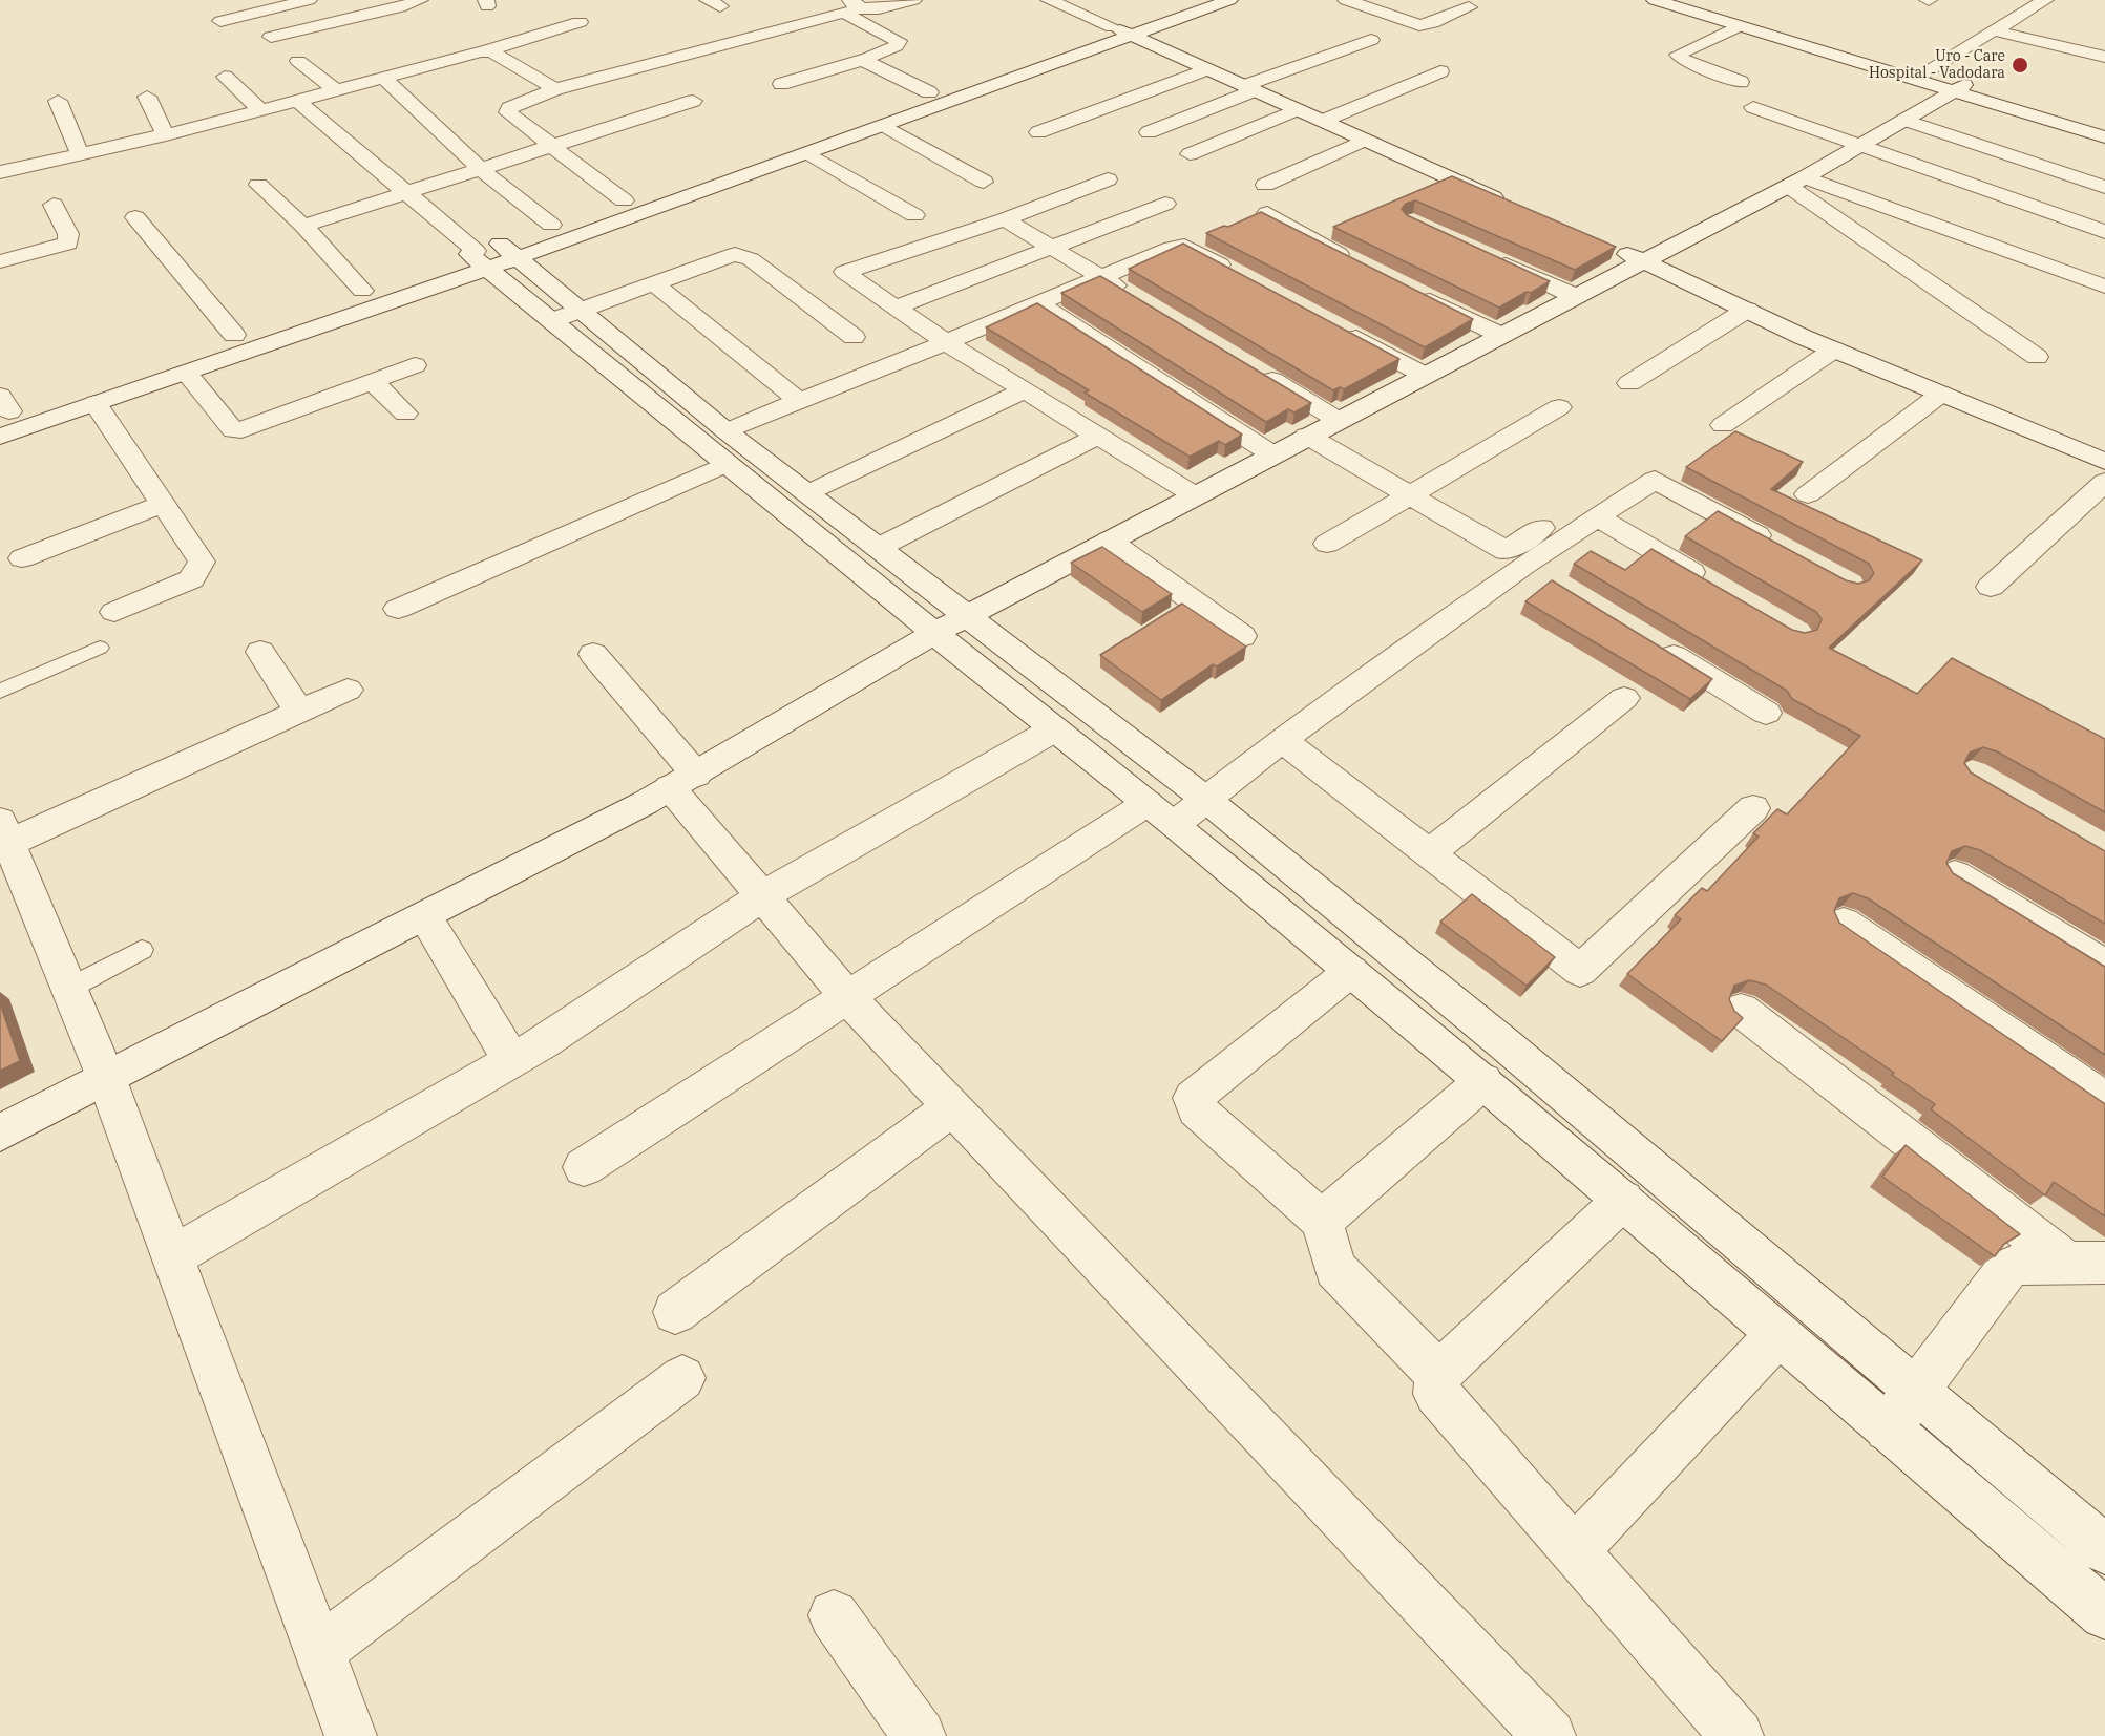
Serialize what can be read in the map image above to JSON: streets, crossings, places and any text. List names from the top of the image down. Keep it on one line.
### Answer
{"places":["Uro - Care Hospital - Vadodara"]}
